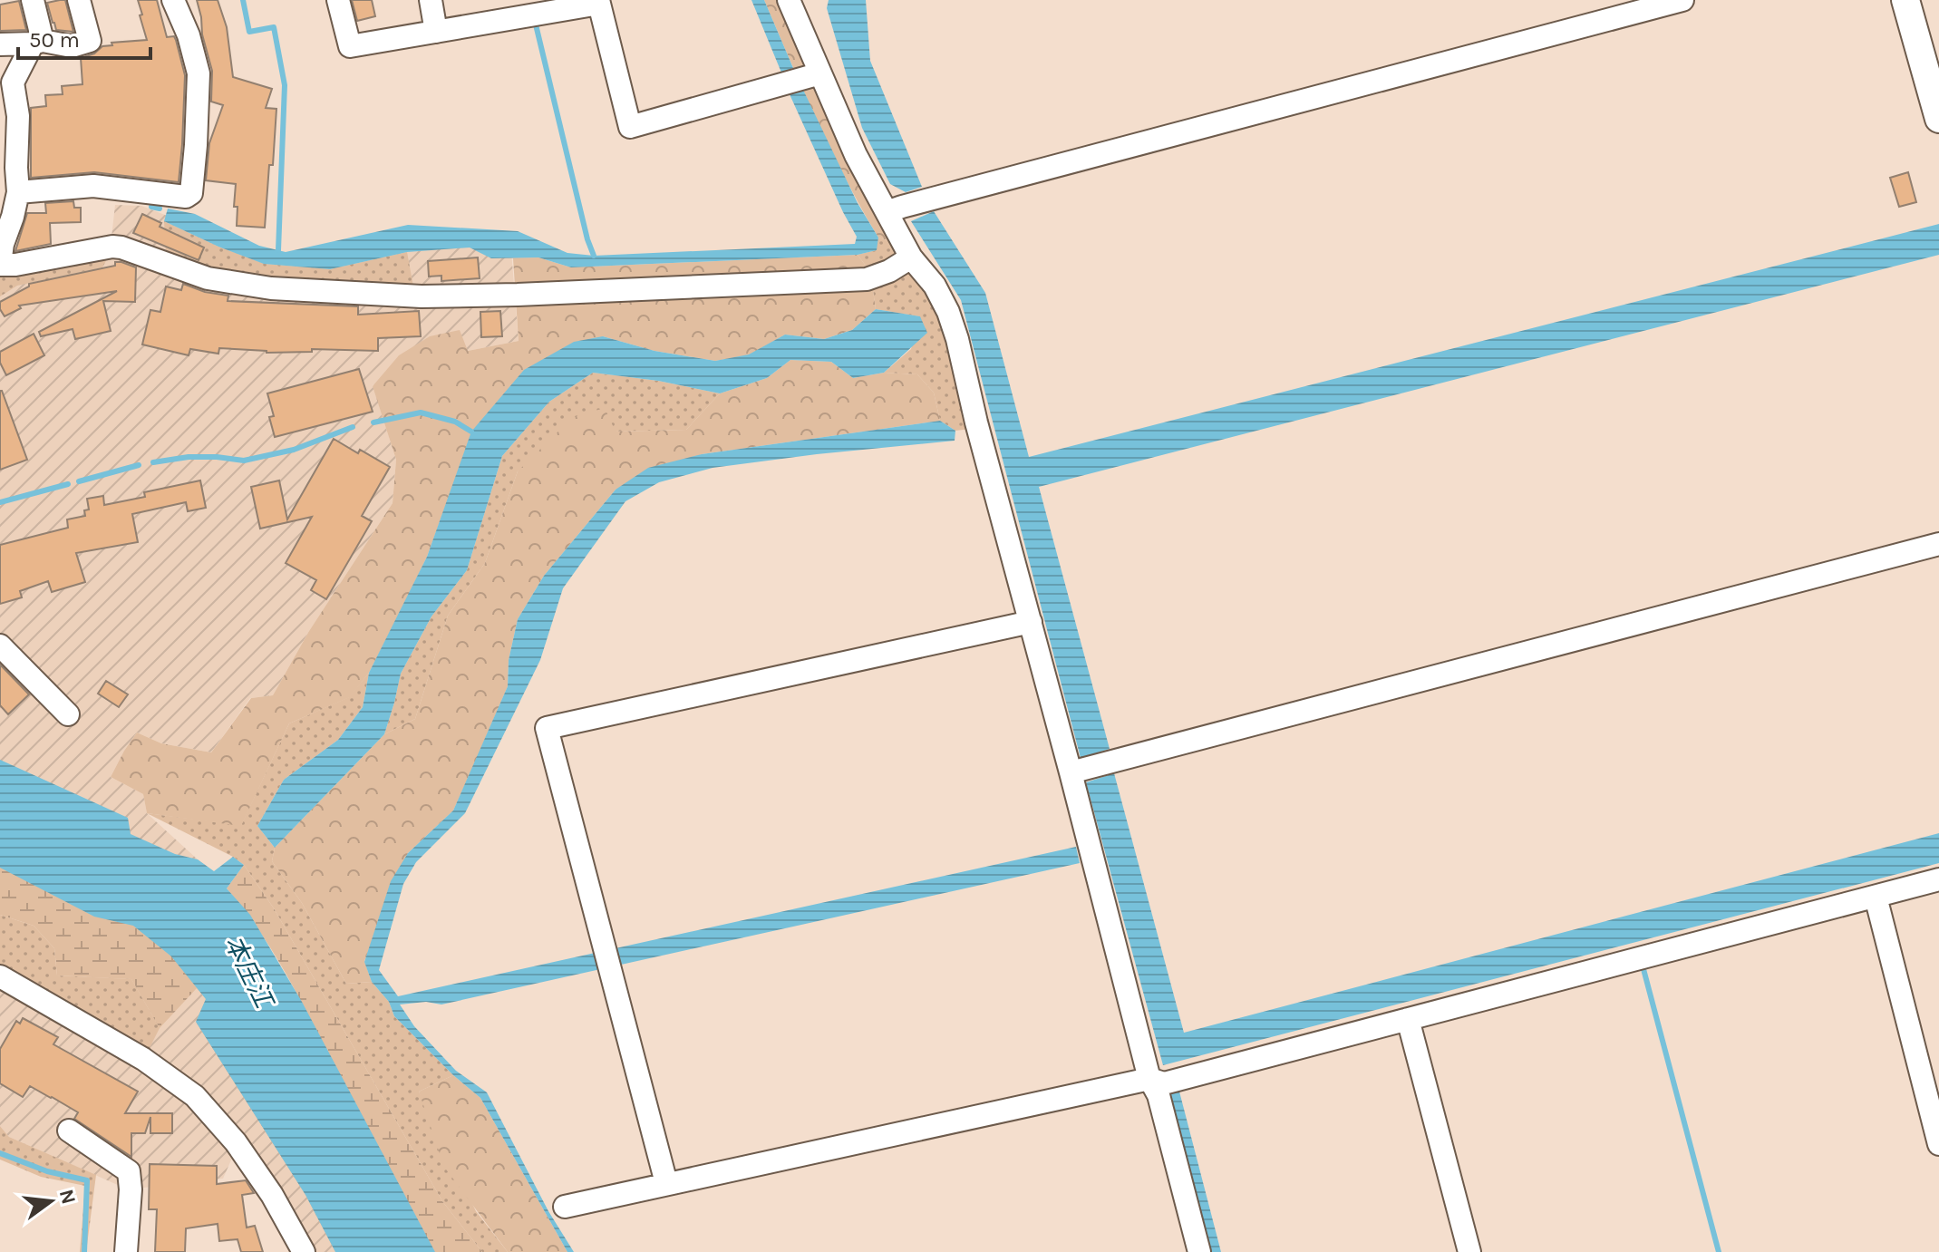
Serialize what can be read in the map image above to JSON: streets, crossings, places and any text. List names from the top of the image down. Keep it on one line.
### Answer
{"water":["本庄江"],"scale_bar":"50 m","north":"right"}
